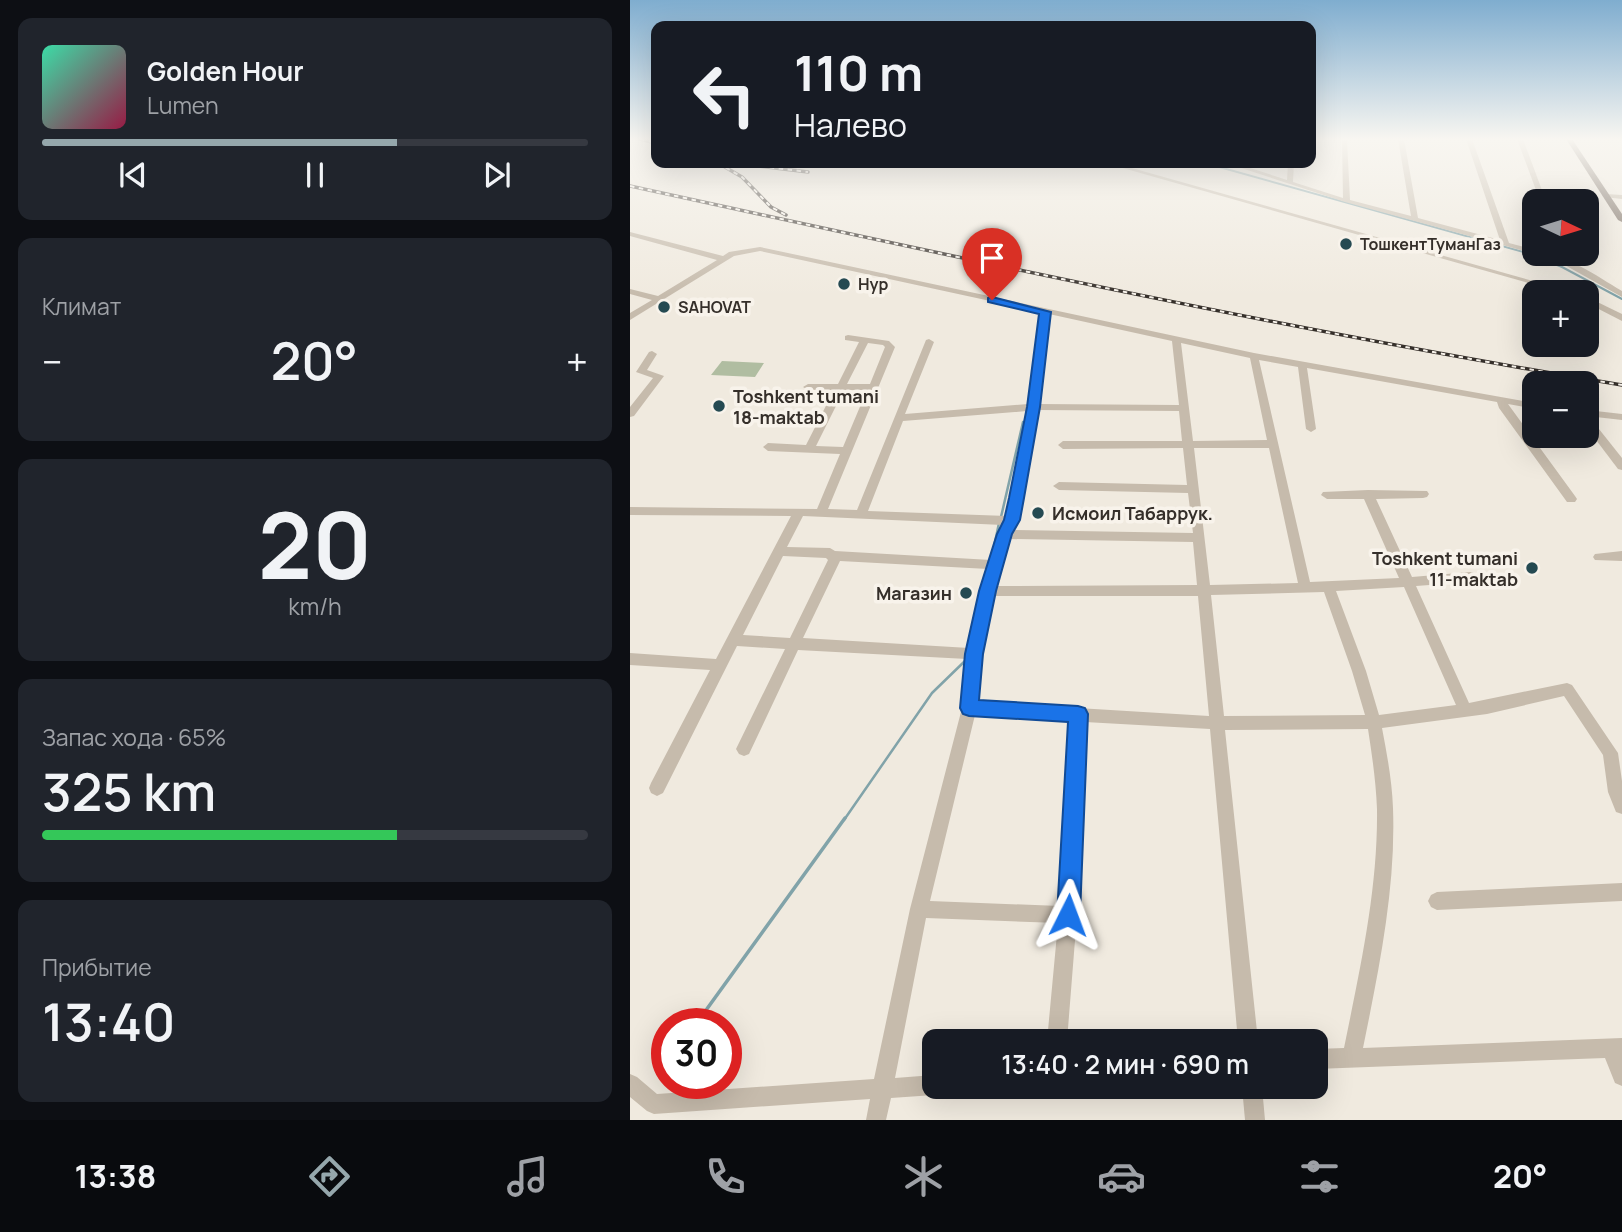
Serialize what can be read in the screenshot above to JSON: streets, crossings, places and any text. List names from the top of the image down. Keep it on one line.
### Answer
{"places":["ТошкентТуманГаз","Нур","SAHOVAT","Toshkent tumani 18-maktab","Исмоил Табаррук.","Toshkent tumani 11-maktab","Магазин"],"north":"right","page":{"turn":["110 m","Налево"],"song":["Golden Hour","Lumen"],"map_buttons":["+","−"],"tile":["Климат",["20","km/h"],["Запас хода · 65%","325 km"],["Прибытие","13:40"]],"heat":["−","20°","+"],"limit":"30","trip":"13:40 · 2 мин · 690 m","tabs":["13:38","20°"]}}
